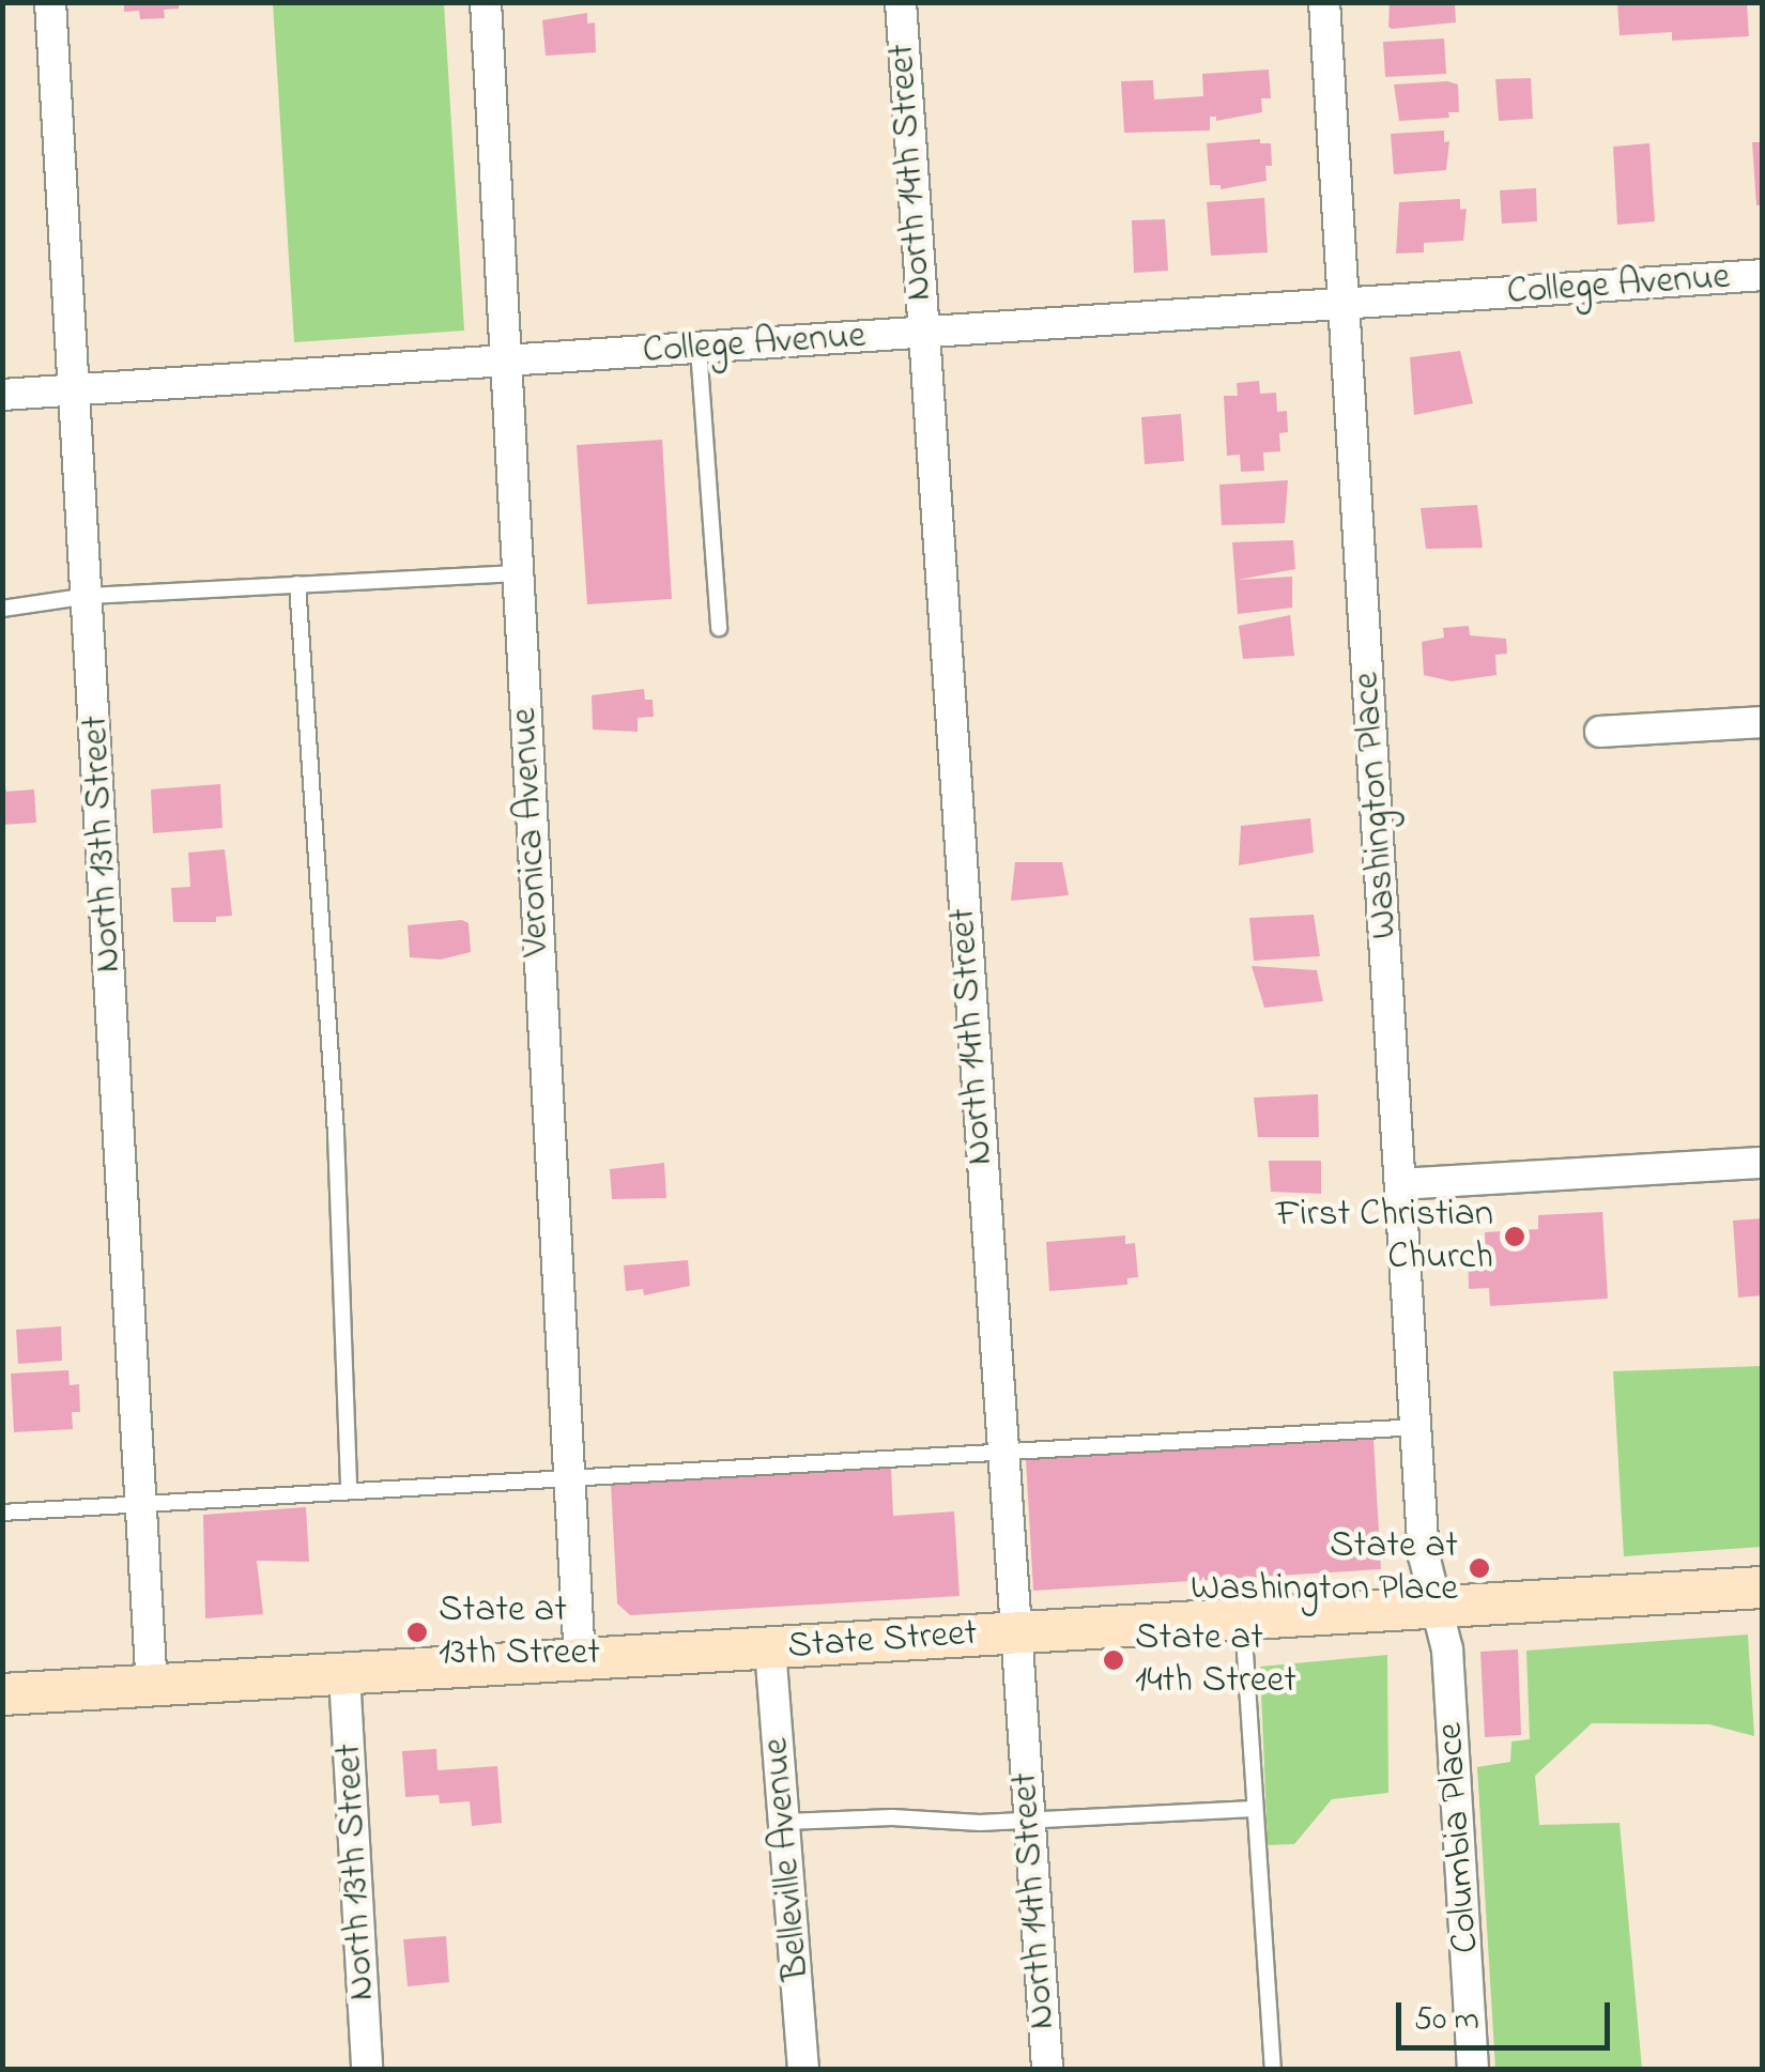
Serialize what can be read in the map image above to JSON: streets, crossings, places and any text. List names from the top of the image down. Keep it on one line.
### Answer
{"streets":{"main road":["State Street"],"street":["North 14th Street","College Avenue","Washington Place","Veronica Avenue","North 13th Street","Columbia Place","Belleville Avenue"]},"crossings":[["North 14th Street","College Avenue"],["North 14th Street","State Street"],["College Avenue","Washington Place"],["College Avenue","Veronica Avenue"],["College Avenue","North 13th Street"],["Washington Place","State Street"],["Washington Place","Columbia Place"],["Veronica Avenue","State Street"],["North 13th Street","State Street"],["State Street","Columbia Place"],["State Street","Belleville Avenue"]],"places":["First Christian Church","State at Washington Place","State at 13th Street","State at 14th Street"],"scale_bar":"50 m"}
